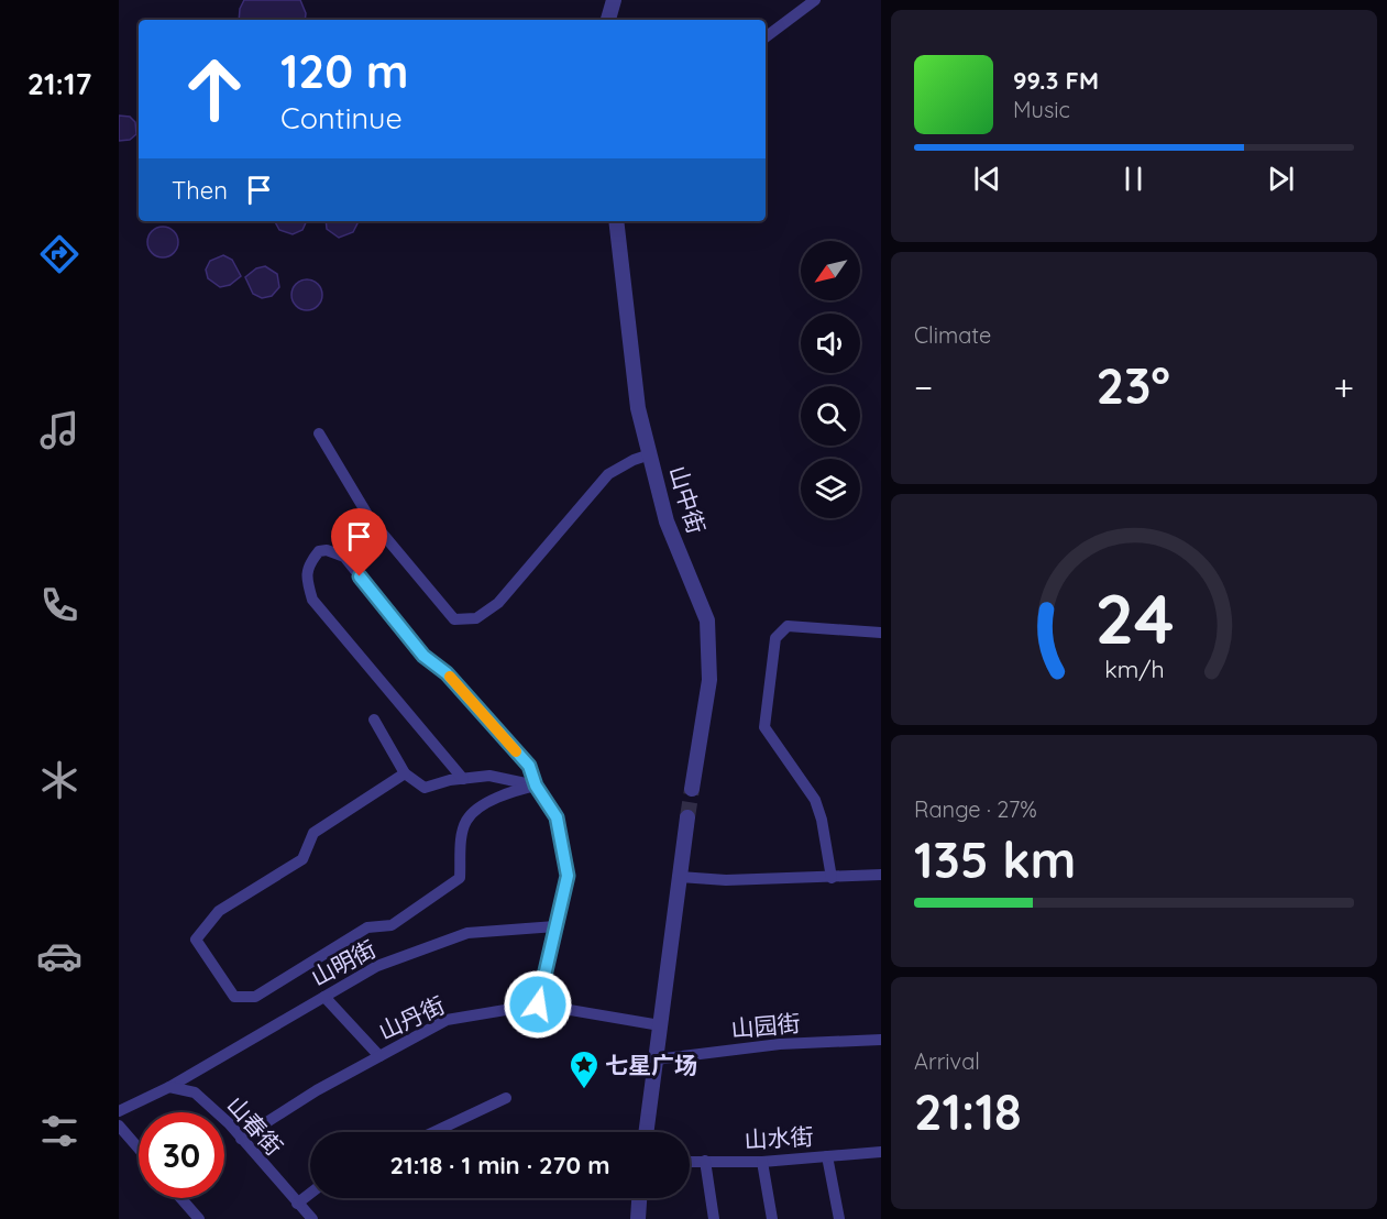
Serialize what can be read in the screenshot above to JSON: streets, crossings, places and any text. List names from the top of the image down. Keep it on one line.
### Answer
{"streets":{"street":["山中街","山明街","山丹街","山园街","山春街","山水街"]},"crossings":[["山明街","山春街"],["山丹街","山春街"]],"places":{"place":["七星广场"]},"north":"bottom left","page":{"tabs":"21:17","turn":["120 m","Continue"],"song":["99.3 FM","Music"],"then":"Then","tile":["Climate",["Range · 27%","135 km"],["Arrival","21:18"]],"heat":["−","23°","+"],"limit":"30","trip":"21:18 · 1 min · 270 m","gauge":["24","km/h"]}}
